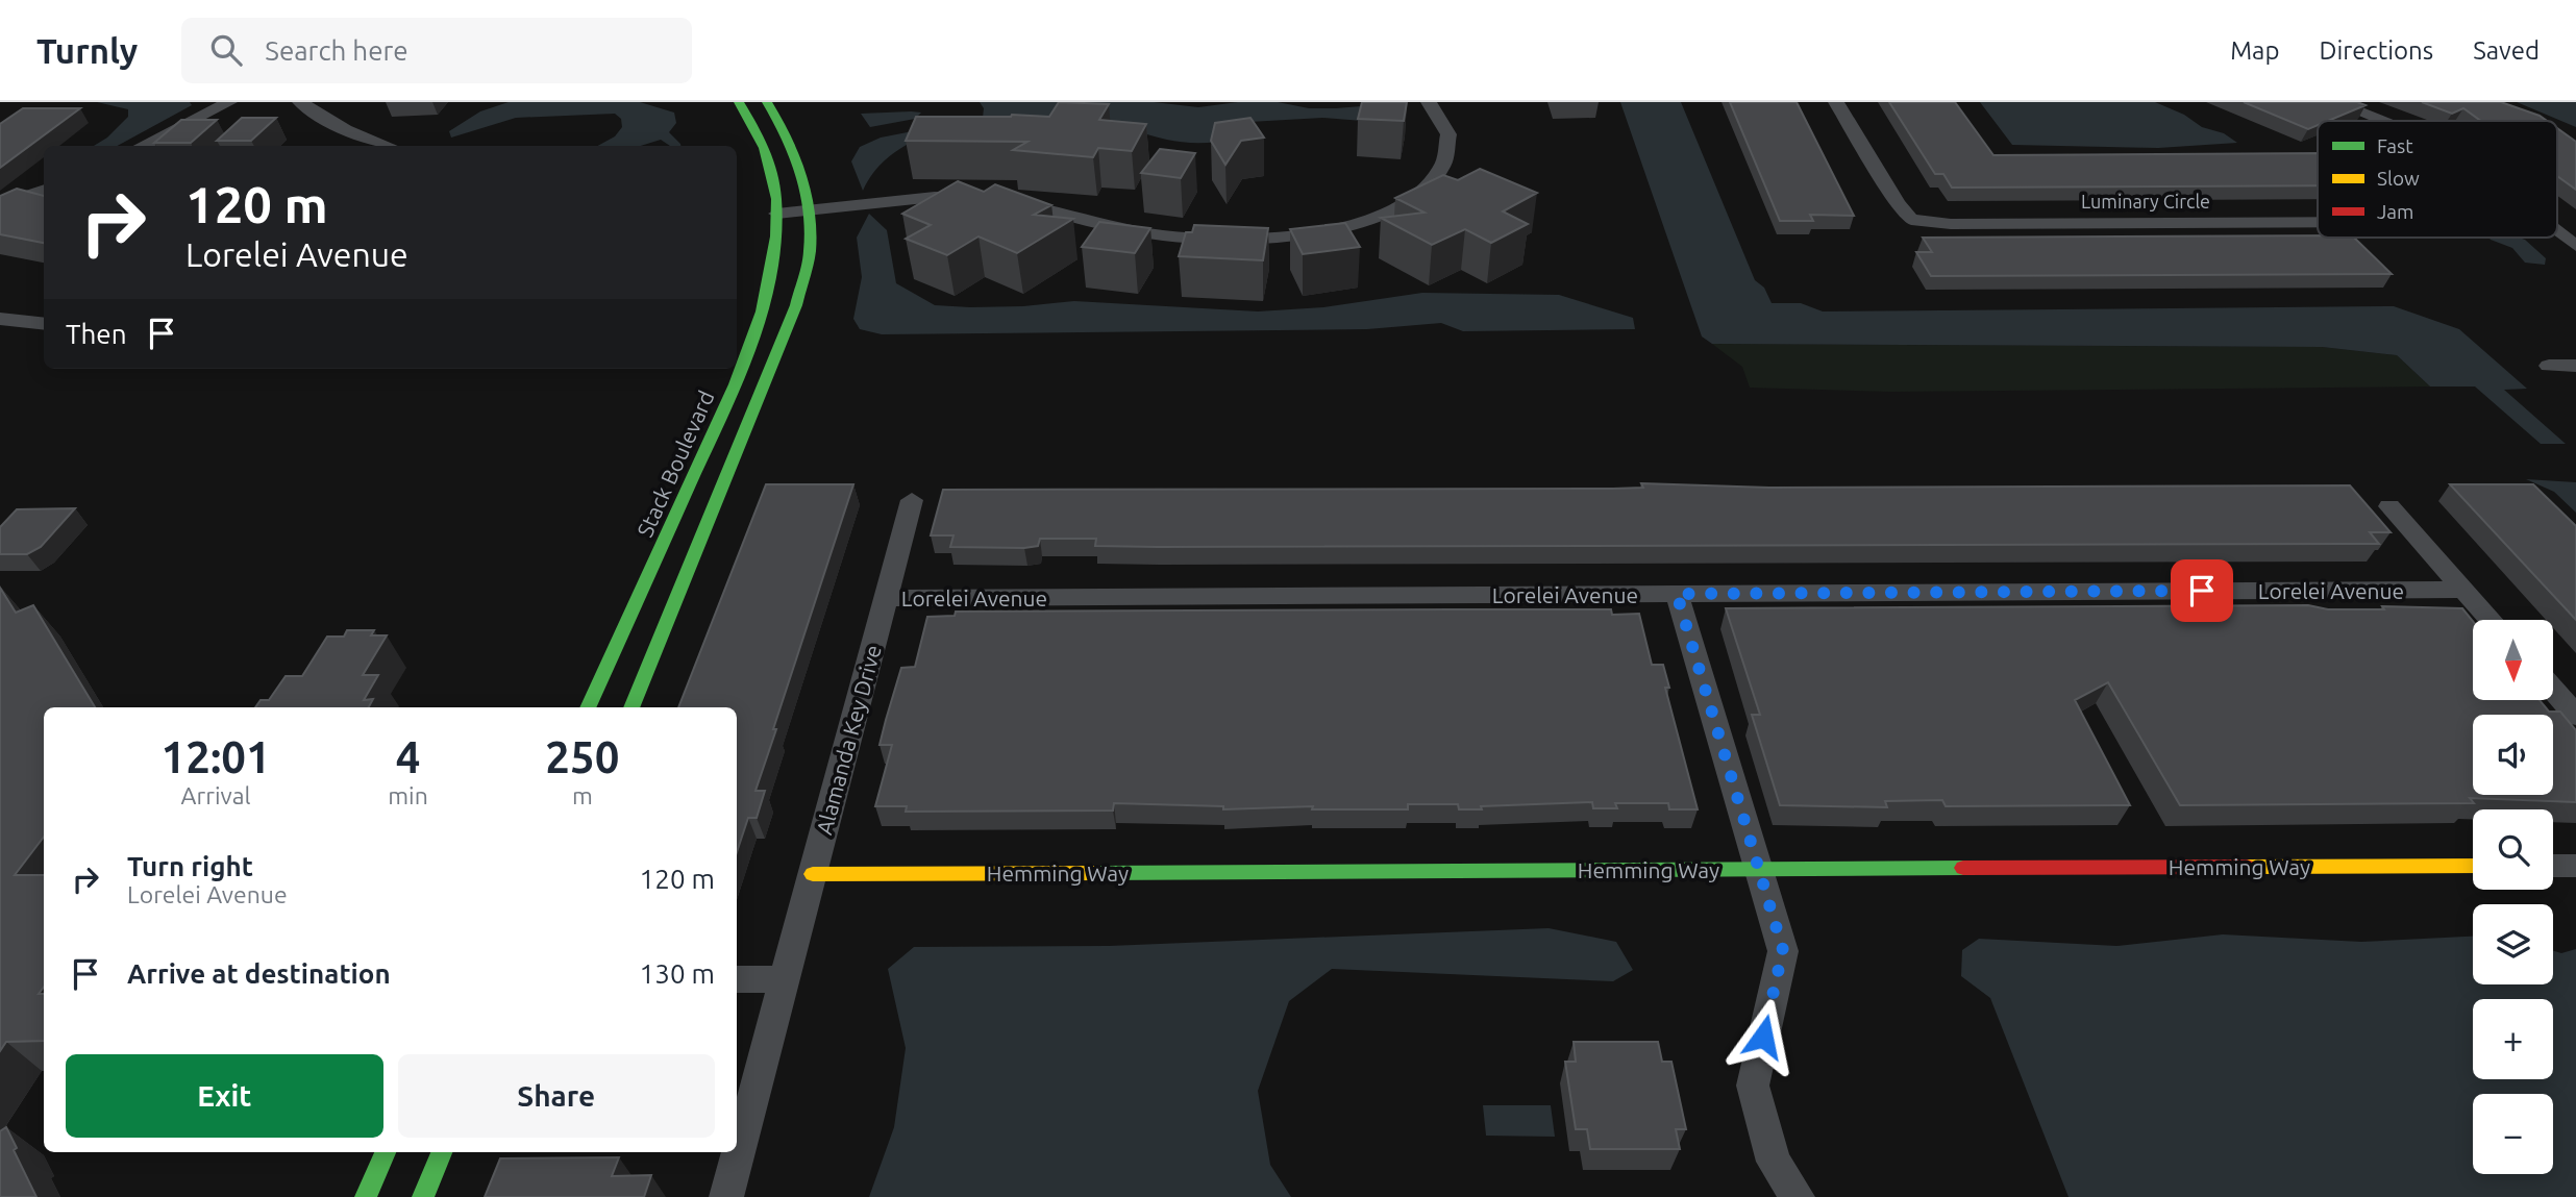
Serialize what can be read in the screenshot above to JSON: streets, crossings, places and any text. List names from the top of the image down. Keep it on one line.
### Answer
{"streets":{"street":["Luminary Circle","Stack Boulevard","Lorelei Avenue","Alamanda Key Drive","Hemming Way"]},"crossings":[["Lorelei Avenue","Alamanda Key Drive"],["Alamanda Key Drive","Hemming Way"]],"legend":["Fast","Slow","Jam"],"north":"bottom","page":{"header":"Turnly","search":"Search here","nav":["Map","Directions","Saved"],"turn":["120 m","Lorelei Avenue"],"then":"Then","map_buttons":["+","−"],"eta":["12:01","Arrival","4","min","250","m"],"list":[{"name":"Turn right","note":"Lorelei Avenue","value":"120 m"},{"name":"Arrive at destination","value":"130 m"}],"buttons":["Exit","Share"]}}
